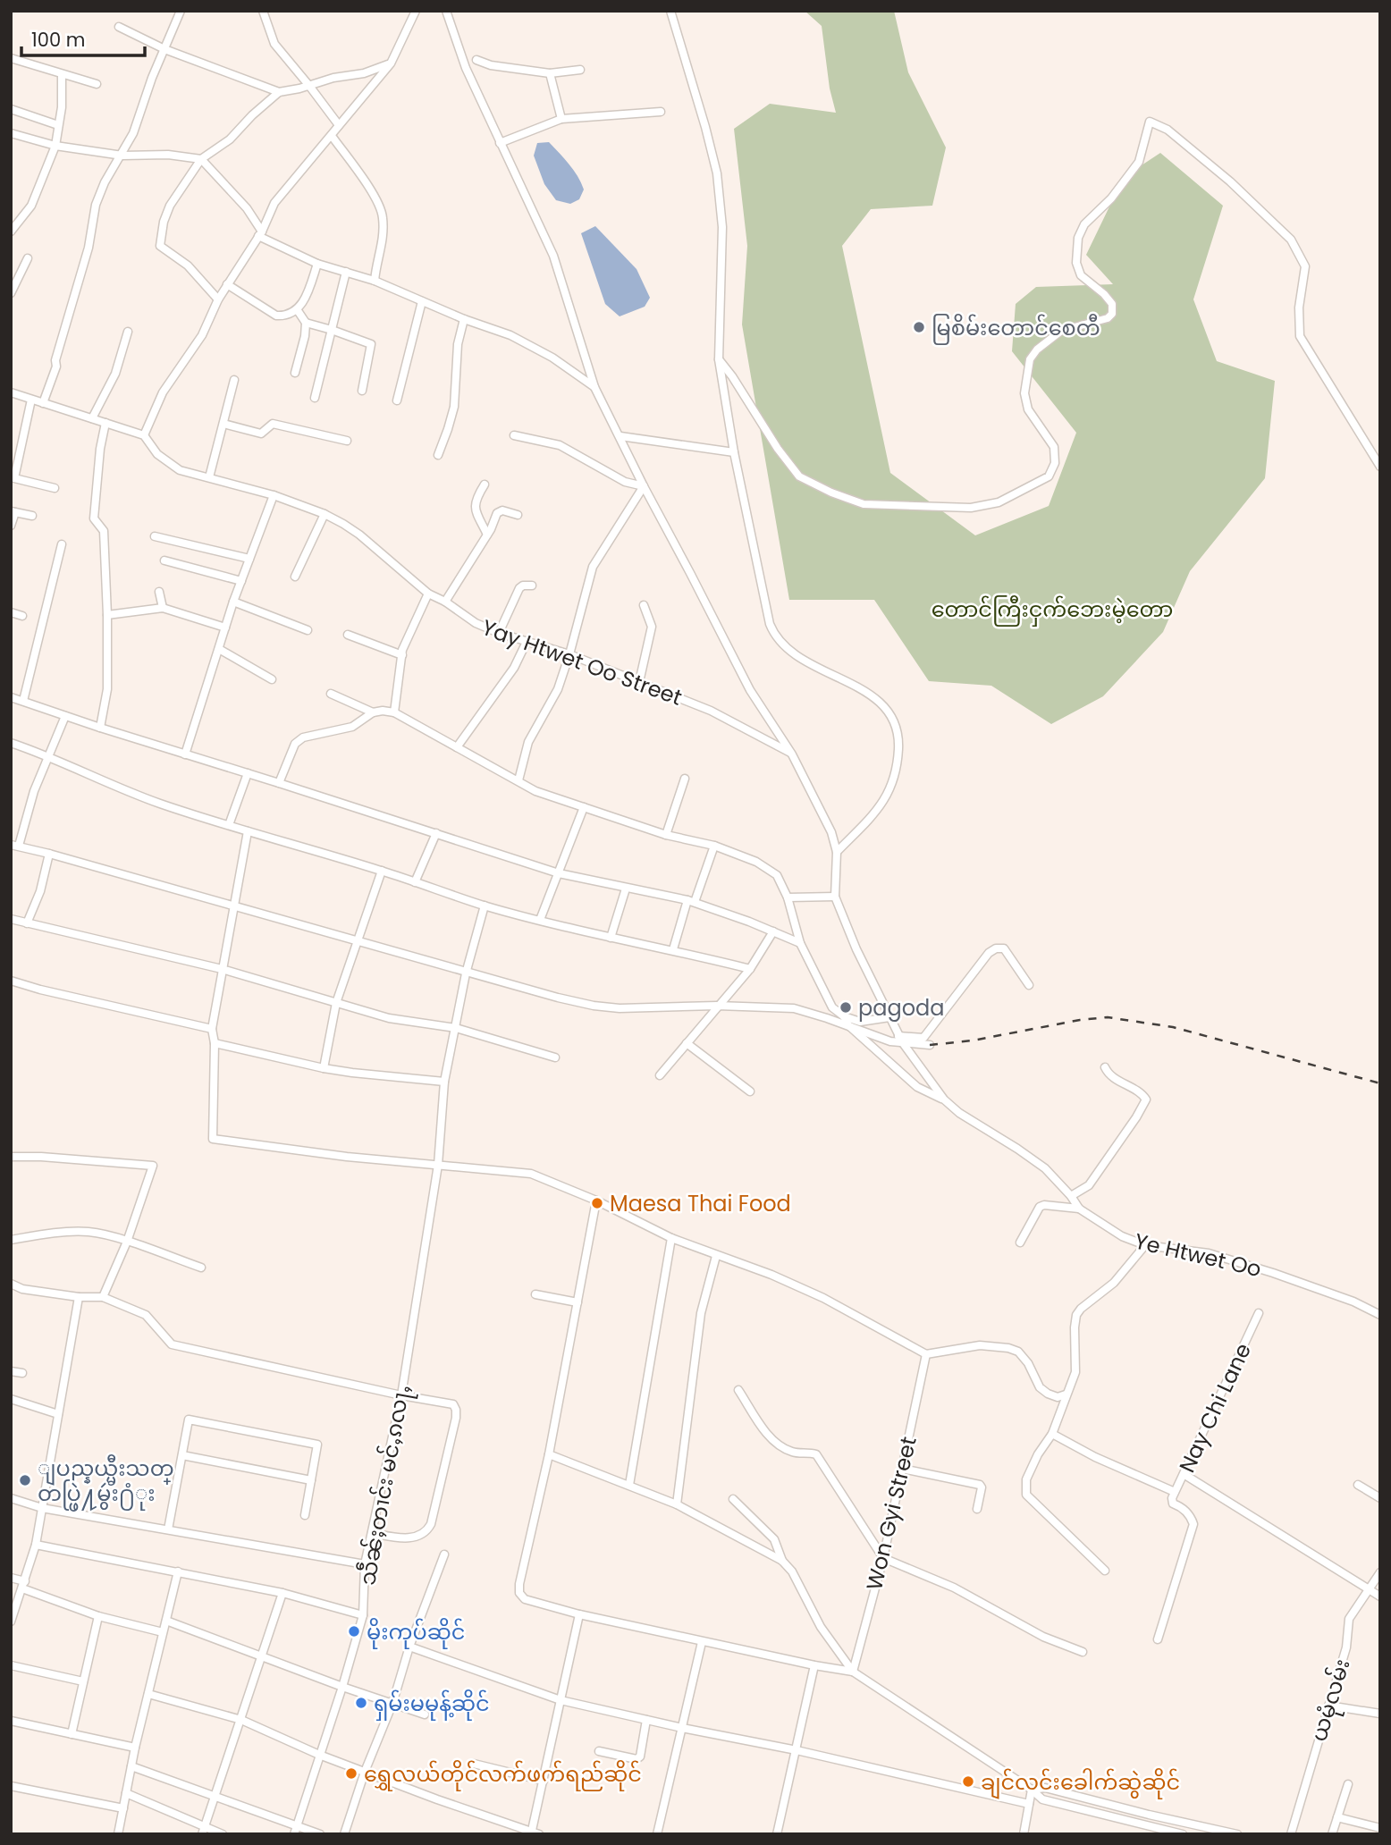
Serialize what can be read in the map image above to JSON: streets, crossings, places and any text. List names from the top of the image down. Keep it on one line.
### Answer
{"streets":{"street":["Yay Htwet Oo Street","Ye Htwet Oo","Nay Chi Lane","သဵၼ်ႈတၢင်း မင်ႇၵလႃႇ","Won Gyi Street","ယမုံလမ်း"]},"parks":["တောင်ကြီးငှက်ဘေးမဲ့တော"],"places":["မြစိမ်းတောင်စေတီ","pagoda","Maesa Thai Food","ျပည္နယ္မီးသတ္ တပ္ဖြဲ႔မွဴး႐ံုး","မိုးကုပ်ဆိုင်","ရှမ်းမမုန့်ဆိုင်","ရွှေလယ်တိုင်လက်ဖက်ရည်ဆိုင်","ချင်လင်းခေါက်ဆွဲဆိုင်"],"scale_bar":"100 m"}
